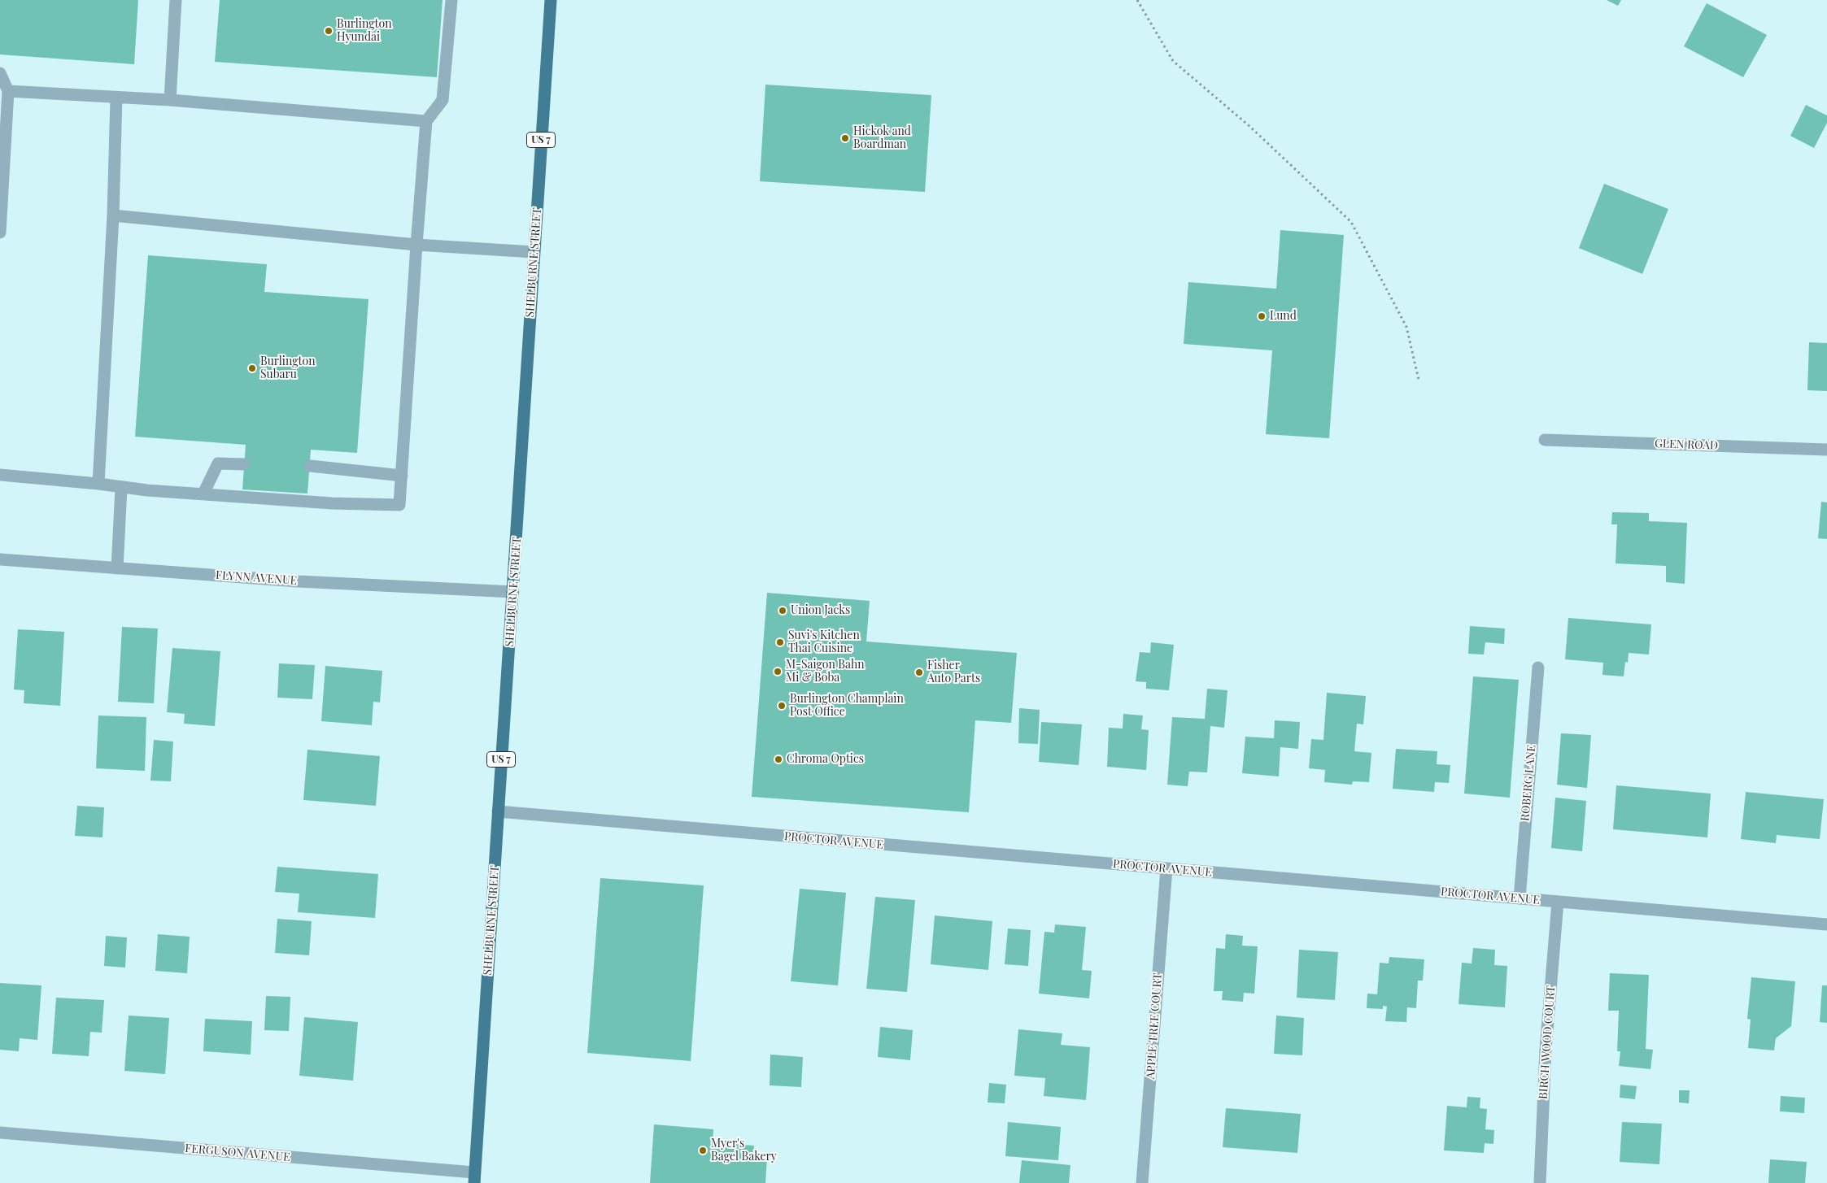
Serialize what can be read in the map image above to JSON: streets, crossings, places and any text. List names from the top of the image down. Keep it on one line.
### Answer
{"streets":{"main road":["US 7","SHELBURNE STREET"],"street":["GLEN ROAD","FLYNN AVENUE","ROBERG LANE","PROCTOR AVENUE","APPLE TREE COURT","BIRCH WOOD COURT","FERGUSON AVENUE"]},"crossings":[["SHELBURNE STREET","FLYNN AVENUE"],["SHELBURNE STREET","PROCTOR AVENUE"],["SHELBURNE STREET","FERGUSON AVENUE"],["ROBERG LANE","PROCTOR AVENUE"],["PROCTOR AVENUE","APPLE TREE COURT"],["PROCTOR AVENUE","BIRCH WOOD COURT"]],"places":["Burlington Hyundai","Hickok and Boardman","Lund","Burlington Subaru","Union Jacks","Suvi's Kitchen Thai Cuisine","M-Saigon Bahn Mi & Boba","Fisher Auto Parts","Burlington Champlain Post Office","Chroma Optics","Myer's Bagel Bakery"]}
